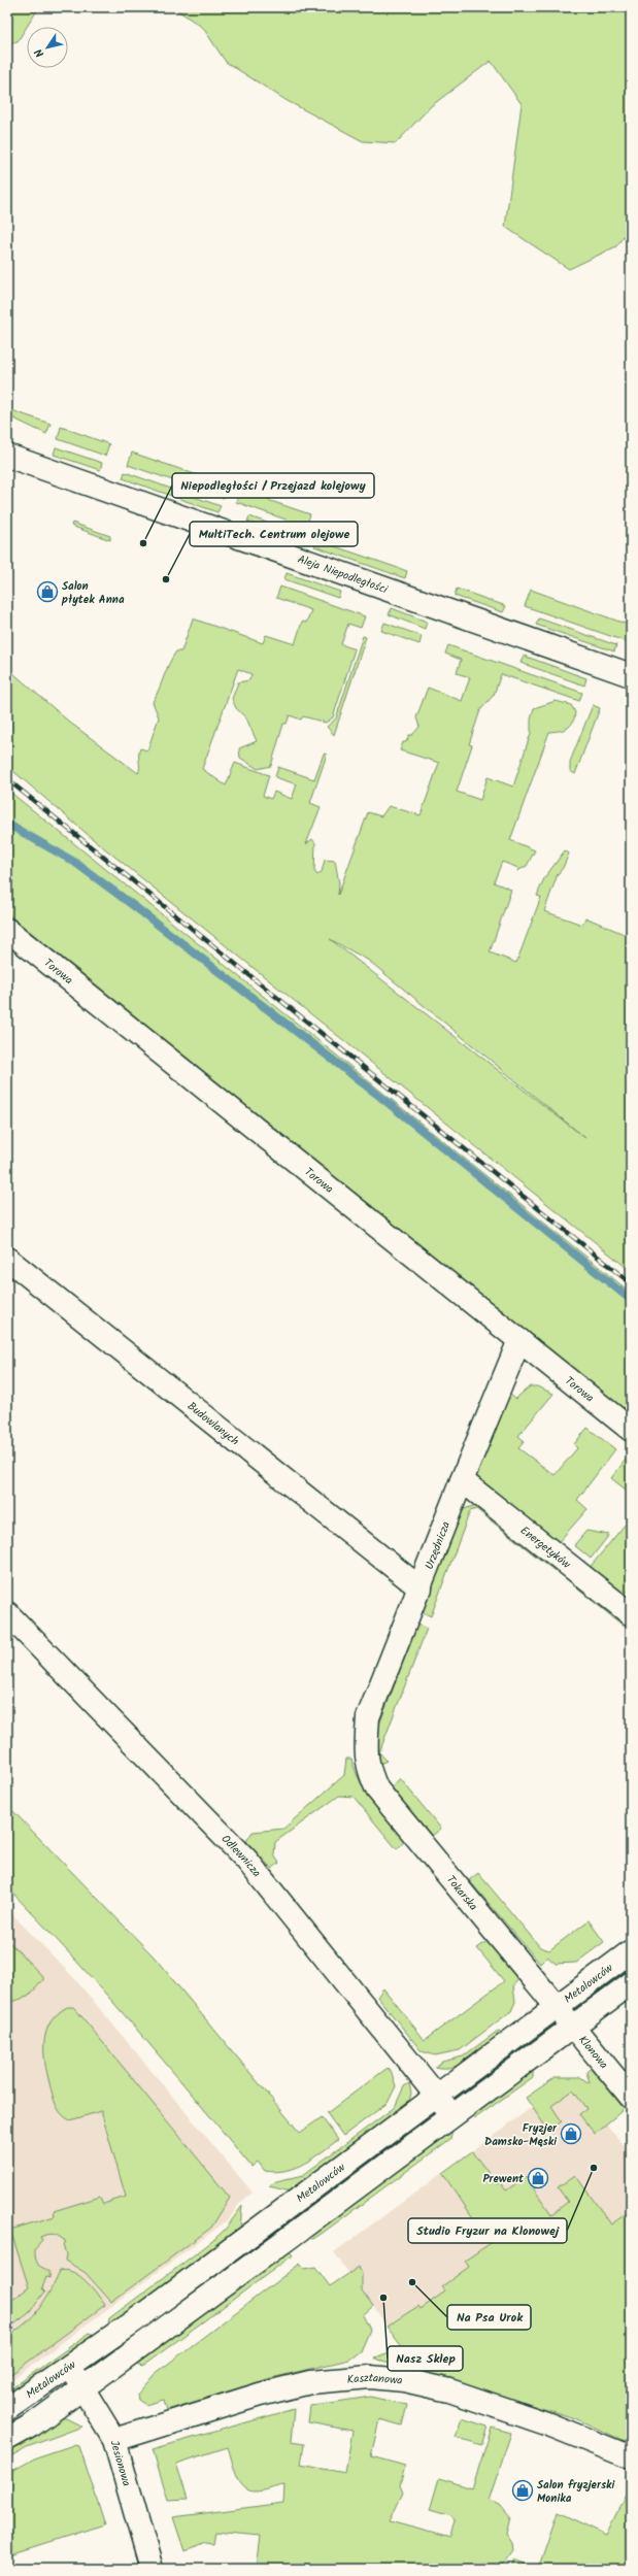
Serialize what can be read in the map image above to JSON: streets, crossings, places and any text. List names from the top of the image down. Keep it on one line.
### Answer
{"streets":{"street":["Aleja Niepodległości","Torowa","Budowlanych","Urzędnicza","Energetyków","Odlewnicza","Tokarska","Metalowców","Klonowa","Kasztanowa","Jesionowa"]},"crossings":[["Torowa","Urzędnicza"],["Budowlanych","Urzędnicza"],["Urzędnicza","Energetyków"],["Urzędnicza","Tokarska"],["Odlewnicza","Metalowców"],["Tokarska","Metalowców"],["Tokarska","Klonowa"],["Metalowców","Jesionowa"],["Kasztanowa","Jesionowa"]],"places":{"other":["Niepodległości / Przejazd kolejowy","MultiTech. Centrum olejowe","Studio Fryzur na Klonowej","Na Psa Urok","Nasz Sklep"],"shop":["Salon płytek Anna","Fryzjer Damsko-Męski","Prewent","Salon fryzjerski Monika"]},"north":"bottom left"}
